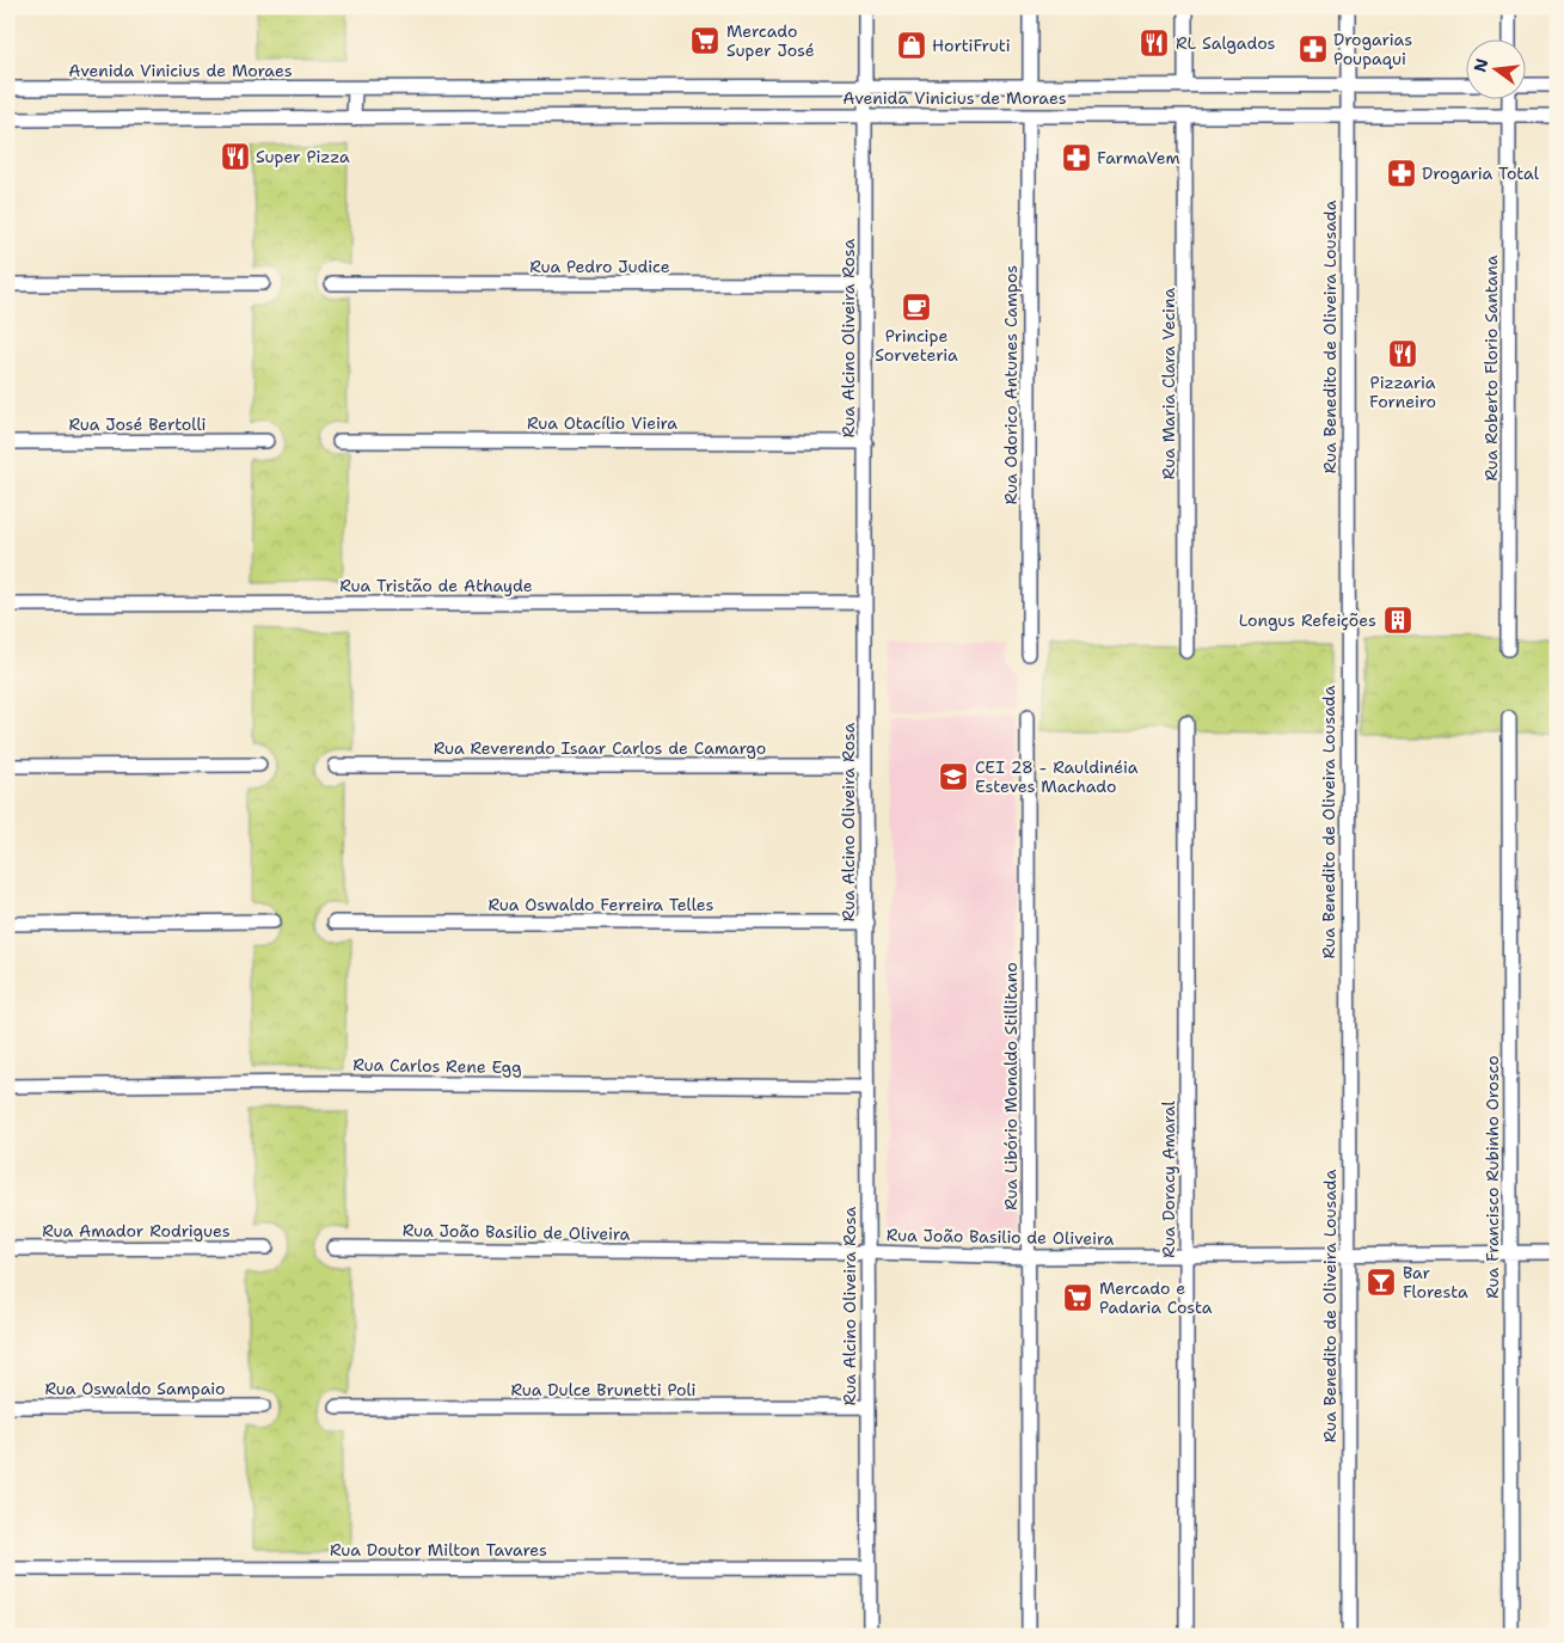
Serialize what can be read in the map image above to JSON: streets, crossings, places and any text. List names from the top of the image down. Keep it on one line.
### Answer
{"streets":{"street":["Avenida Vinicius de Moraes","Rua Pedro Judice","Rua Benedito de Oliveira Lousada","Rua Alcino Oliveira Rosa","Rua Roberto Florio Santana","Rua Maria Clara Vecina","Rua Odorico Antunes Campos","Rua Otacílio Vieira","Rua José Bertolli","Rua Tristão de Athayde","Rua Reverendo Isaar Carlos de Camargo","Rua Oswaldo Ferreira Telles","Rua Carlos Rene Egg","Rua Libório Monaldo Stillitano","Rua Francisco Rubinho Orosco","Rua Doracy Amaral","Rua Amador Rodrigues","Rua João Basilio de Oliveira","Rua Oswaldo Sampaio","Rua Dulce Brunetti Poli","Rua Doutor Milton Tavares"]},"crossings":[["Avenida Vinicius de Moraes","Rua Benedito de Oliveira Lousada"],["Avenida Vinicius de Moraes","Rua Alcino Oliveira Rosa"],["Avenida Vinicius de Moraes","Rua Roberto Florio Santana"],["Avenida Vinicius de Moraes","Rua Maria Clara Vecina"],["Avenida Vinicius de Moraes","Rua Odorico Antunes Campos"],["Rua Pedro Judice","Rua Alcino Oliveira Rosa"],["Rua Benedito de Oliveira Lousada","Rua João Basilio de Oliveira"],["Rua Alcino Oliveira Rosa","Rua Otacílio Vieira"],["Rua Alcino Oliveira Rosa","Rua Tristão de Athayde"],["Rua Alcino Oliveira Rosa","Rua Reverendo Isaar Carlos de Camargo"],["Rua Alcino Oliveira Rosa","Rua Oswaldo Ferreira Telles"],["Rua Alcino Oliveira Rosa","Rua Carlos Rene Egg"],["Rua Alcino Oliveira Rosa","Rua João Basilio de Oliveira"],["Rua Alcino Oliveira Rosa","Rua Dulce Brunetti Poli"],["Rua Alcino Oliveira Rosa","Rua Doutor Milton Tavares"],["Rua Libório Monaldo Stillitano","Rua João Basilio de Oliveira"],["Rua Francisco Rubinho Orosco","Rua João Basilio de Oliveira"],["Rua Doracy Amaral","Rua João Basilio de Oliveira"]],"places":{"supermarket":["Mercado Super José","Mercado e Padaria Costa"],"restaurant":["RL Salgados","Super Pizza","Pizzaria Forneiro"],"shop":["HortiFruti"],"pharmacy":["Drogarias Poupaqui","FarmaVem","Drogaria Total"],"cafe":["Principe Sorveteria"],"building":["Longus Refeições"],"school or university":["CEI 28 - Rauldinéia Esteves Machado"],"bar":["Bar Floresta"]},"north":"left"}
